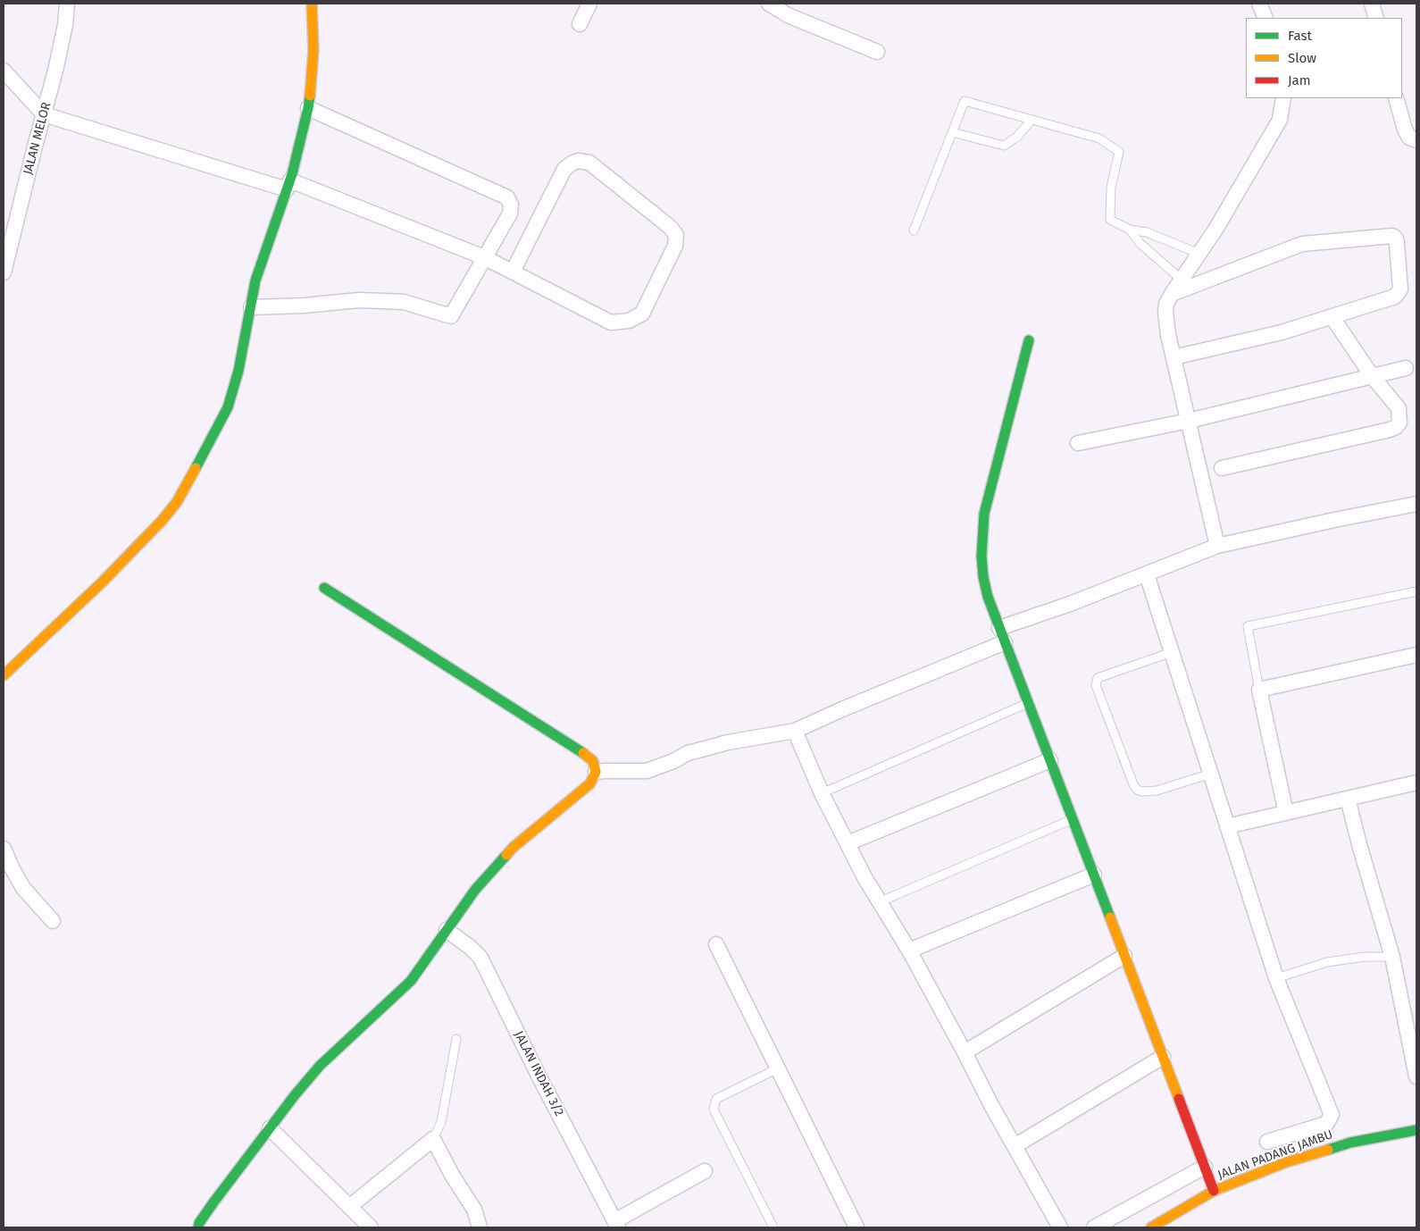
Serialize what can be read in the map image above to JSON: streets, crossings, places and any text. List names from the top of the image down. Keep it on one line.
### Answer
{"streets":{"street":["JALAN MELOR","JALAN INDAH 3/2","JALAN PADANG JAMBU"]},"legend":["Fast","Slow","Jam"]}
